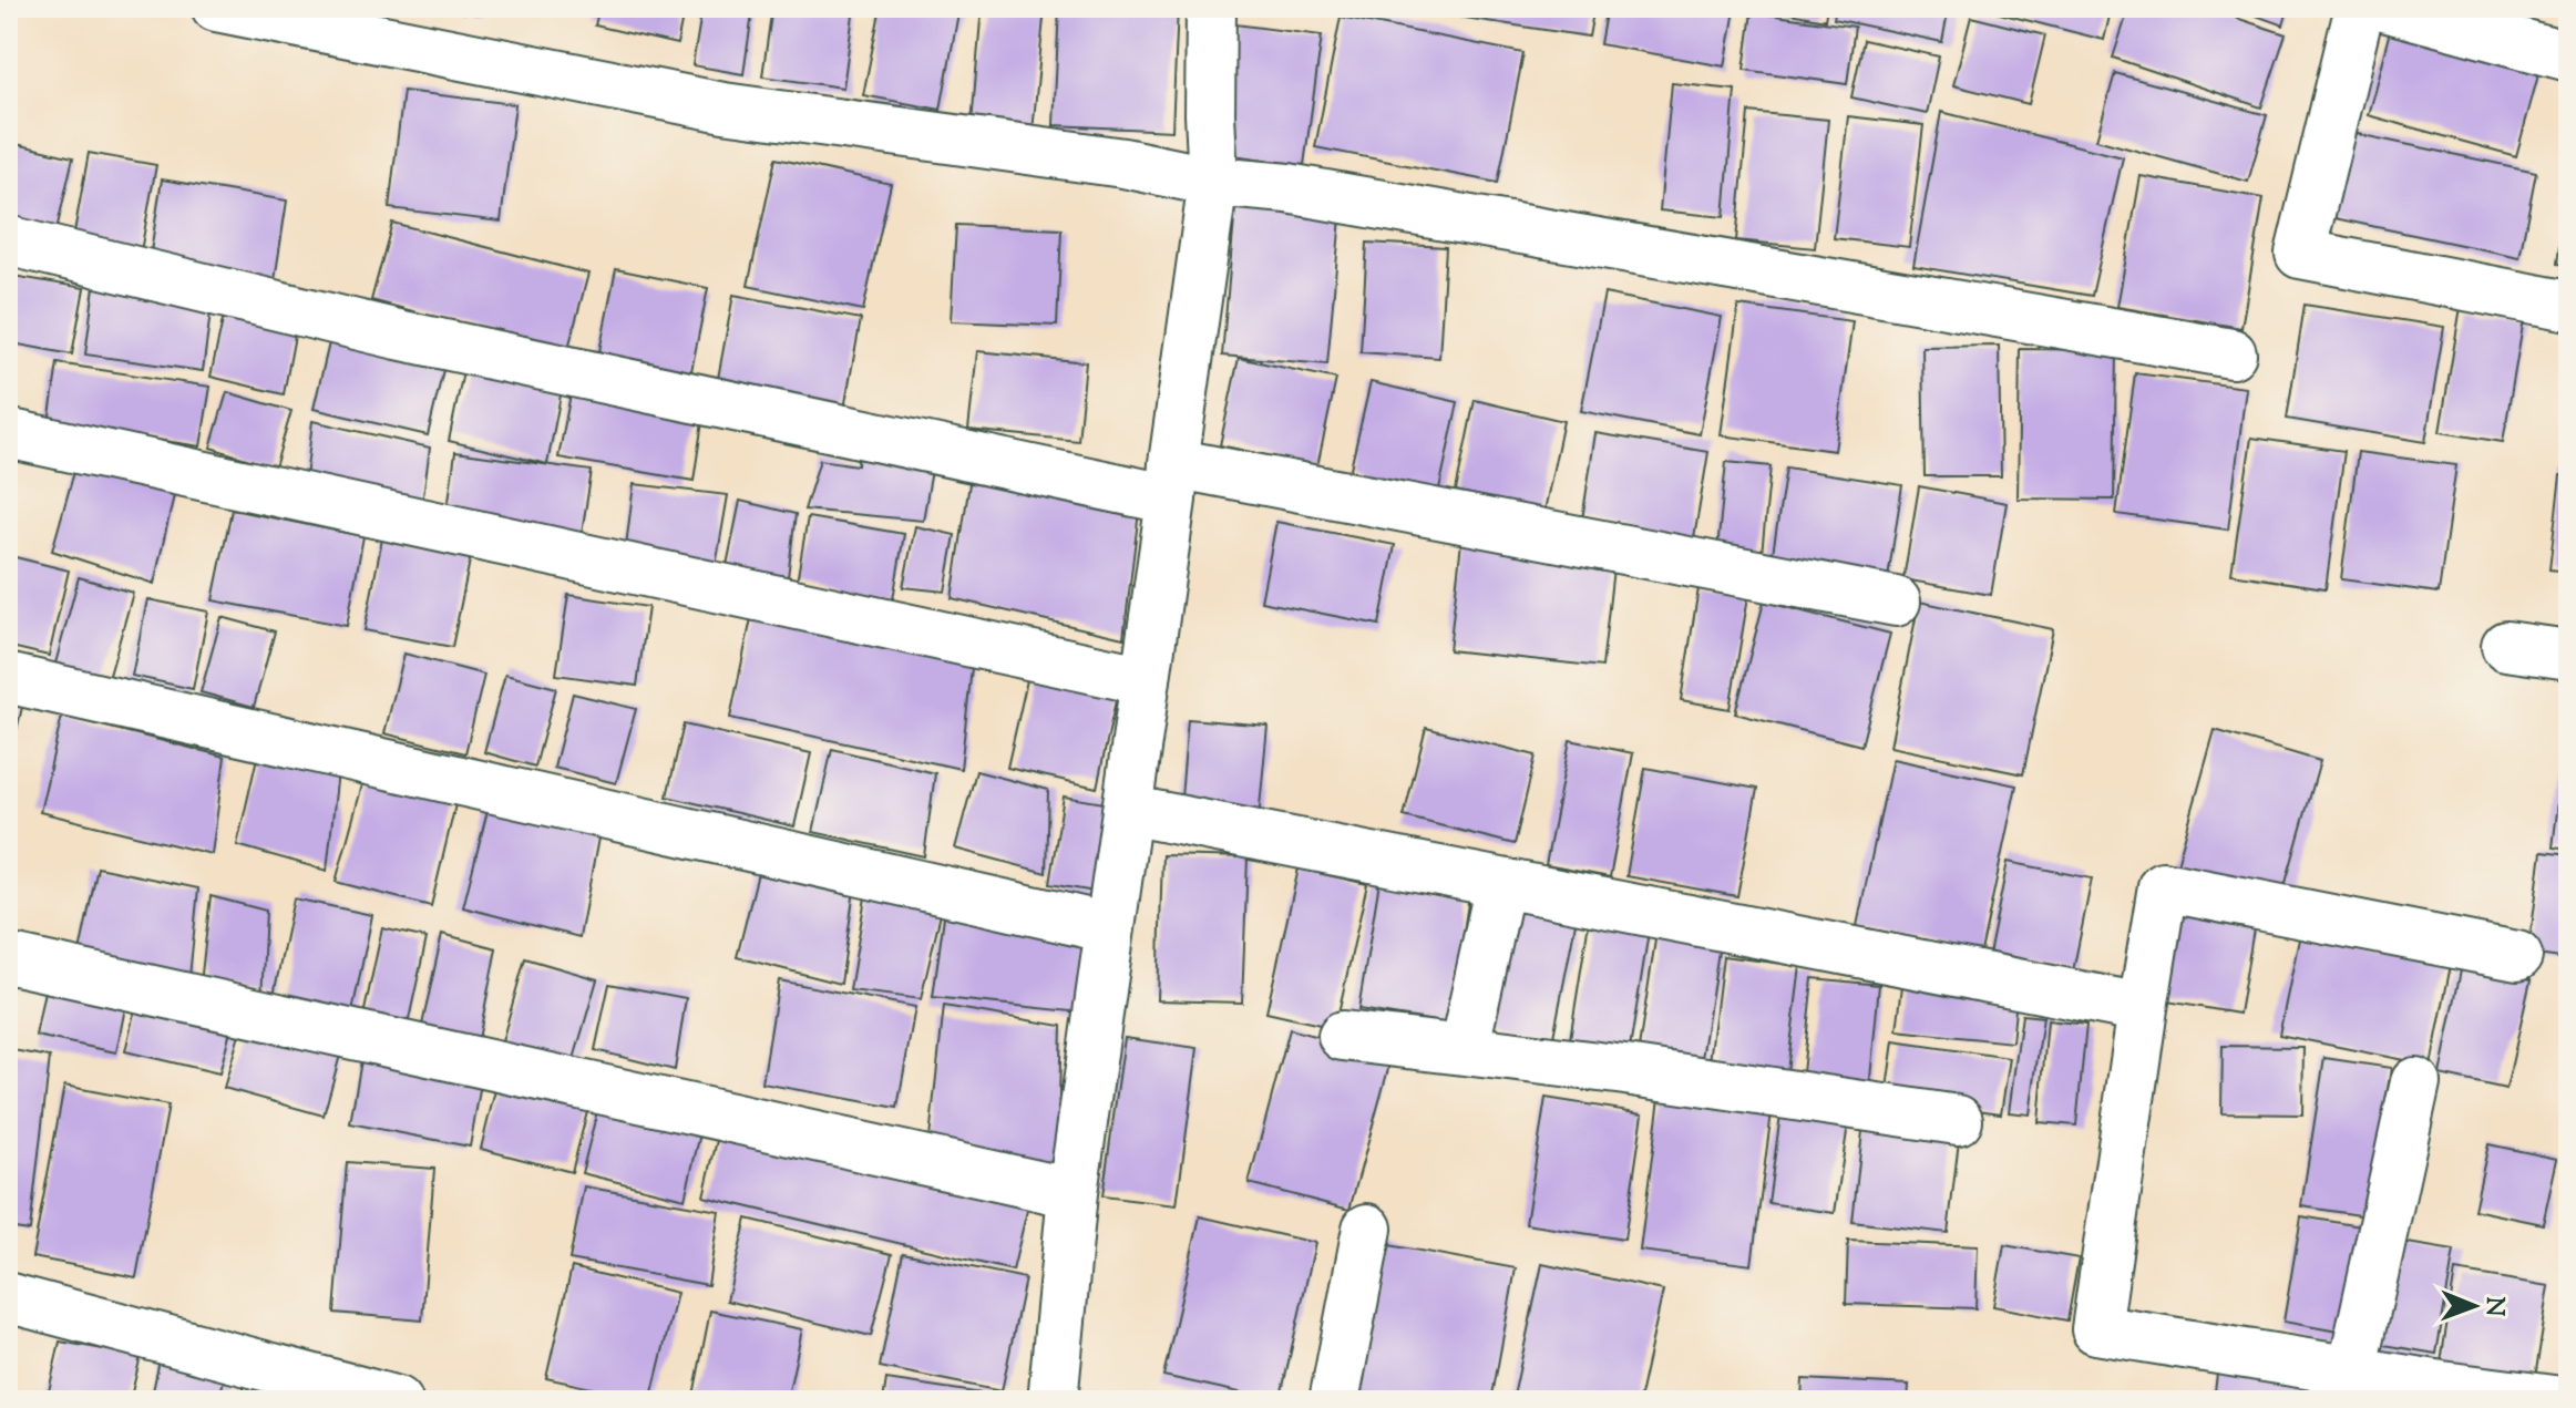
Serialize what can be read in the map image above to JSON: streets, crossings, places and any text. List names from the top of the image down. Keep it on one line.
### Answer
{"north":"right"}
